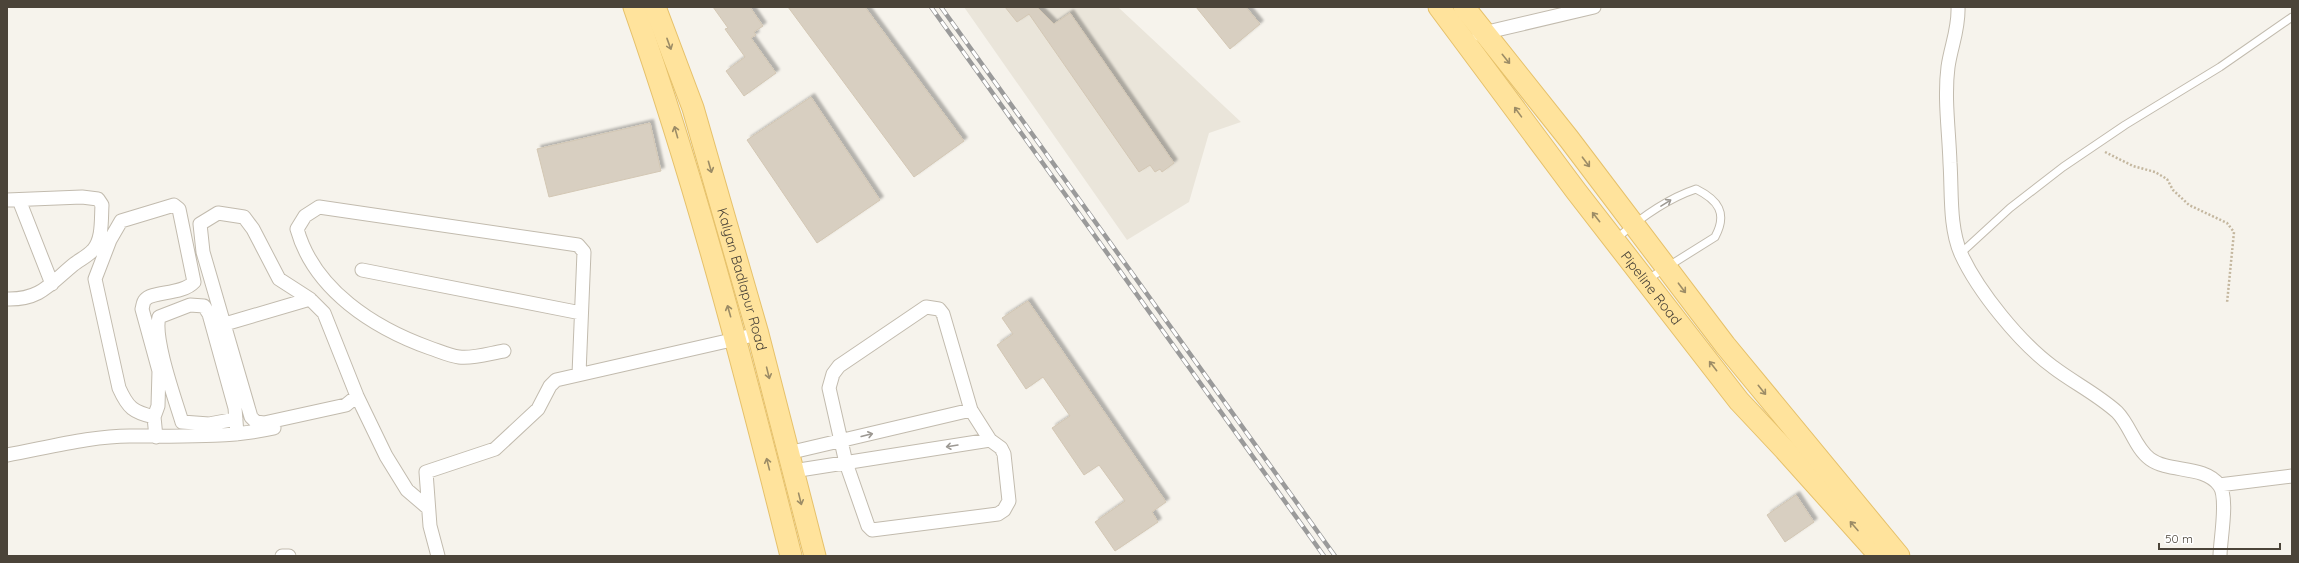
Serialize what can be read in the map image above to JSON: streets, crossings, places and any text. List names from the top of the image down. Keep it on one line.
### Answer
{"streets":{"main road":["Kalyan Badlapur Road","Pipeline Road"]},"scale_bar":"50 m"}
